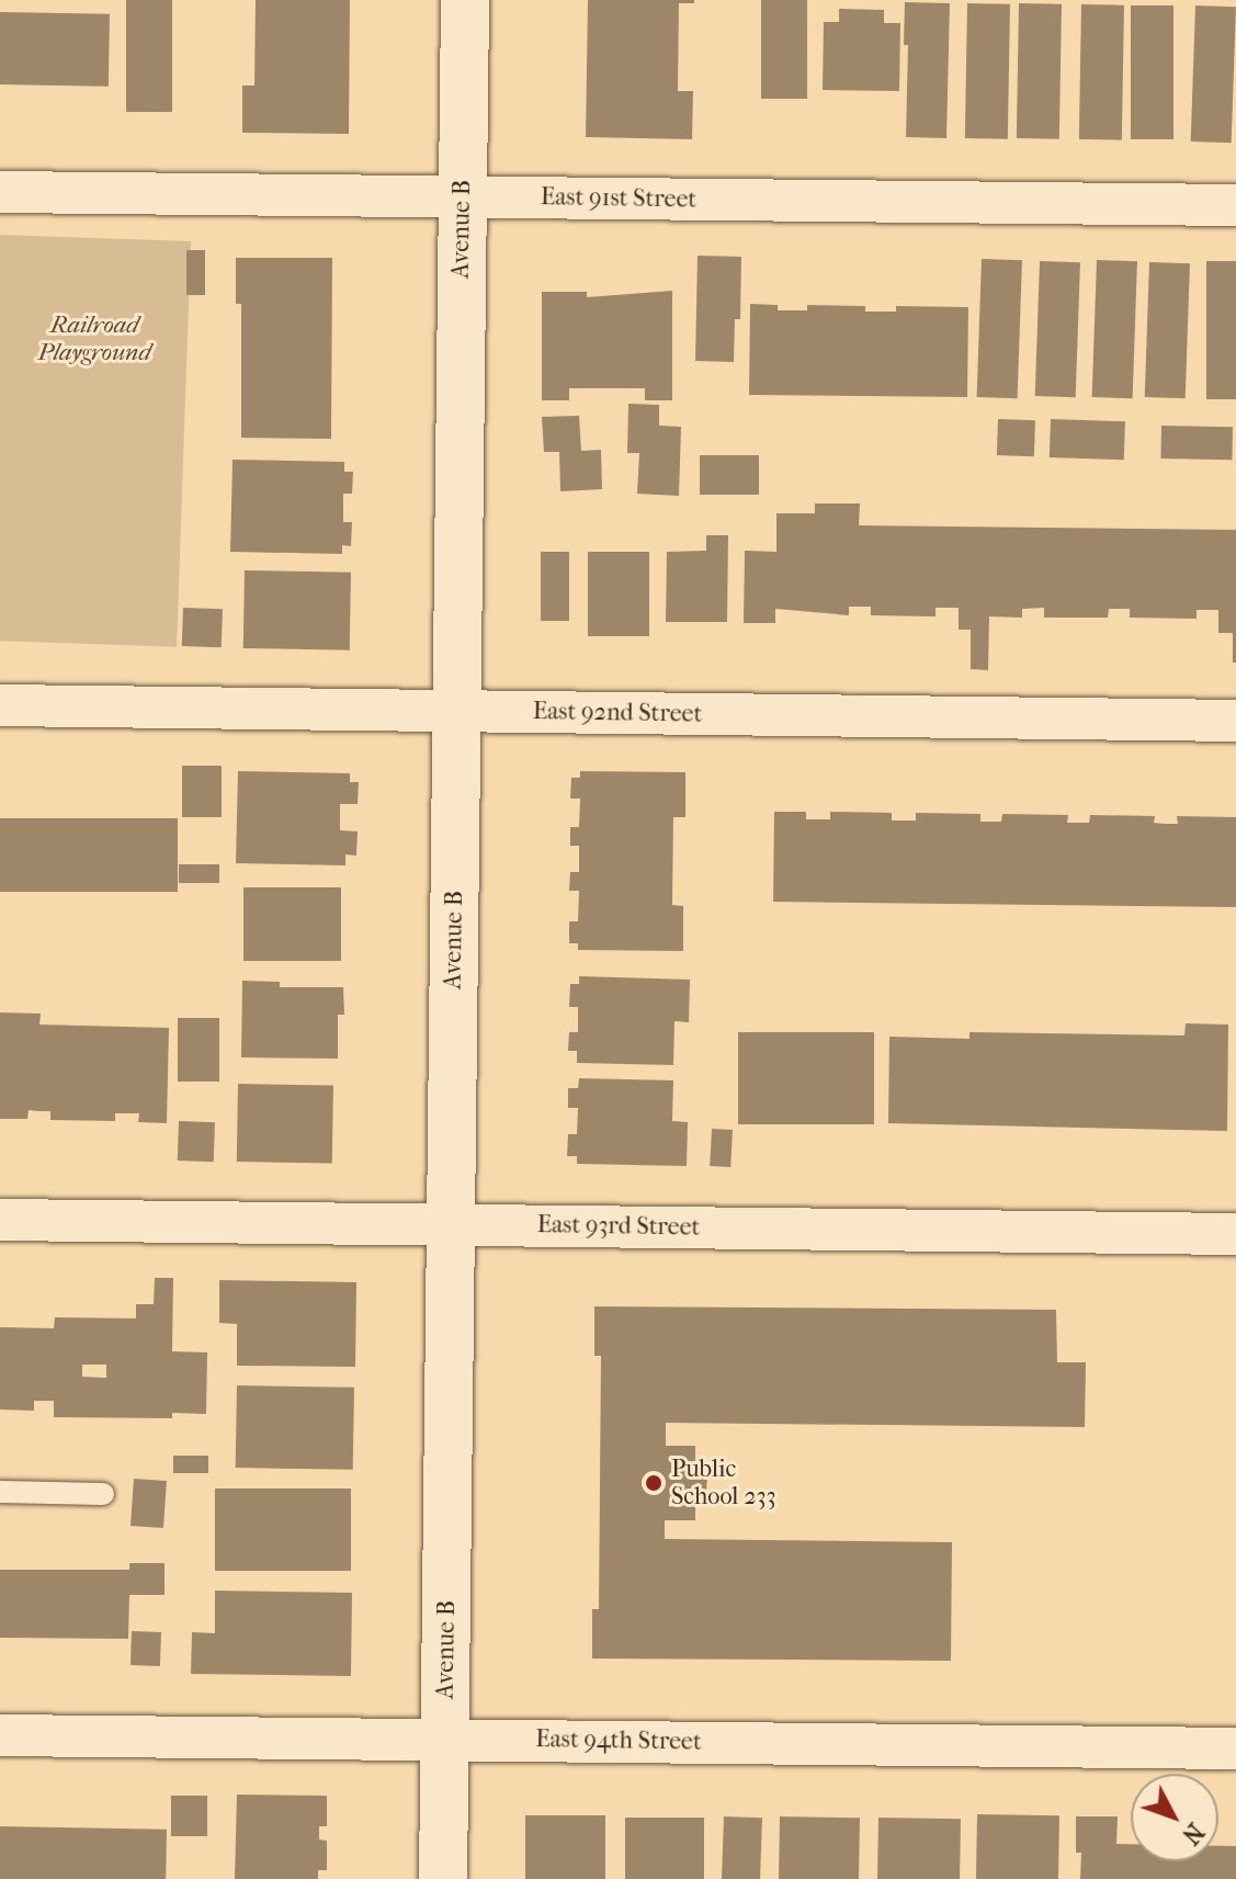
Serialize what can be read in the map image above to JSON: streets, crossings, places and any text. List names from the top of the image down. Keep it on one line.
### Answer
{"streets":{"street":["East 91st Street","Avenue B","East 92nd Street","East 93rd Street","East 94th Street"]},"crossings":[["East 91st Street","Avenue B"],["Avenue B","East 92nd Street"],["Avenue B","East 93rd Street"],["Avenue B","East 94th Street"]],"parks":["Railroad Playground"],"places":["Public School 233"],"north":"bottom right"}
